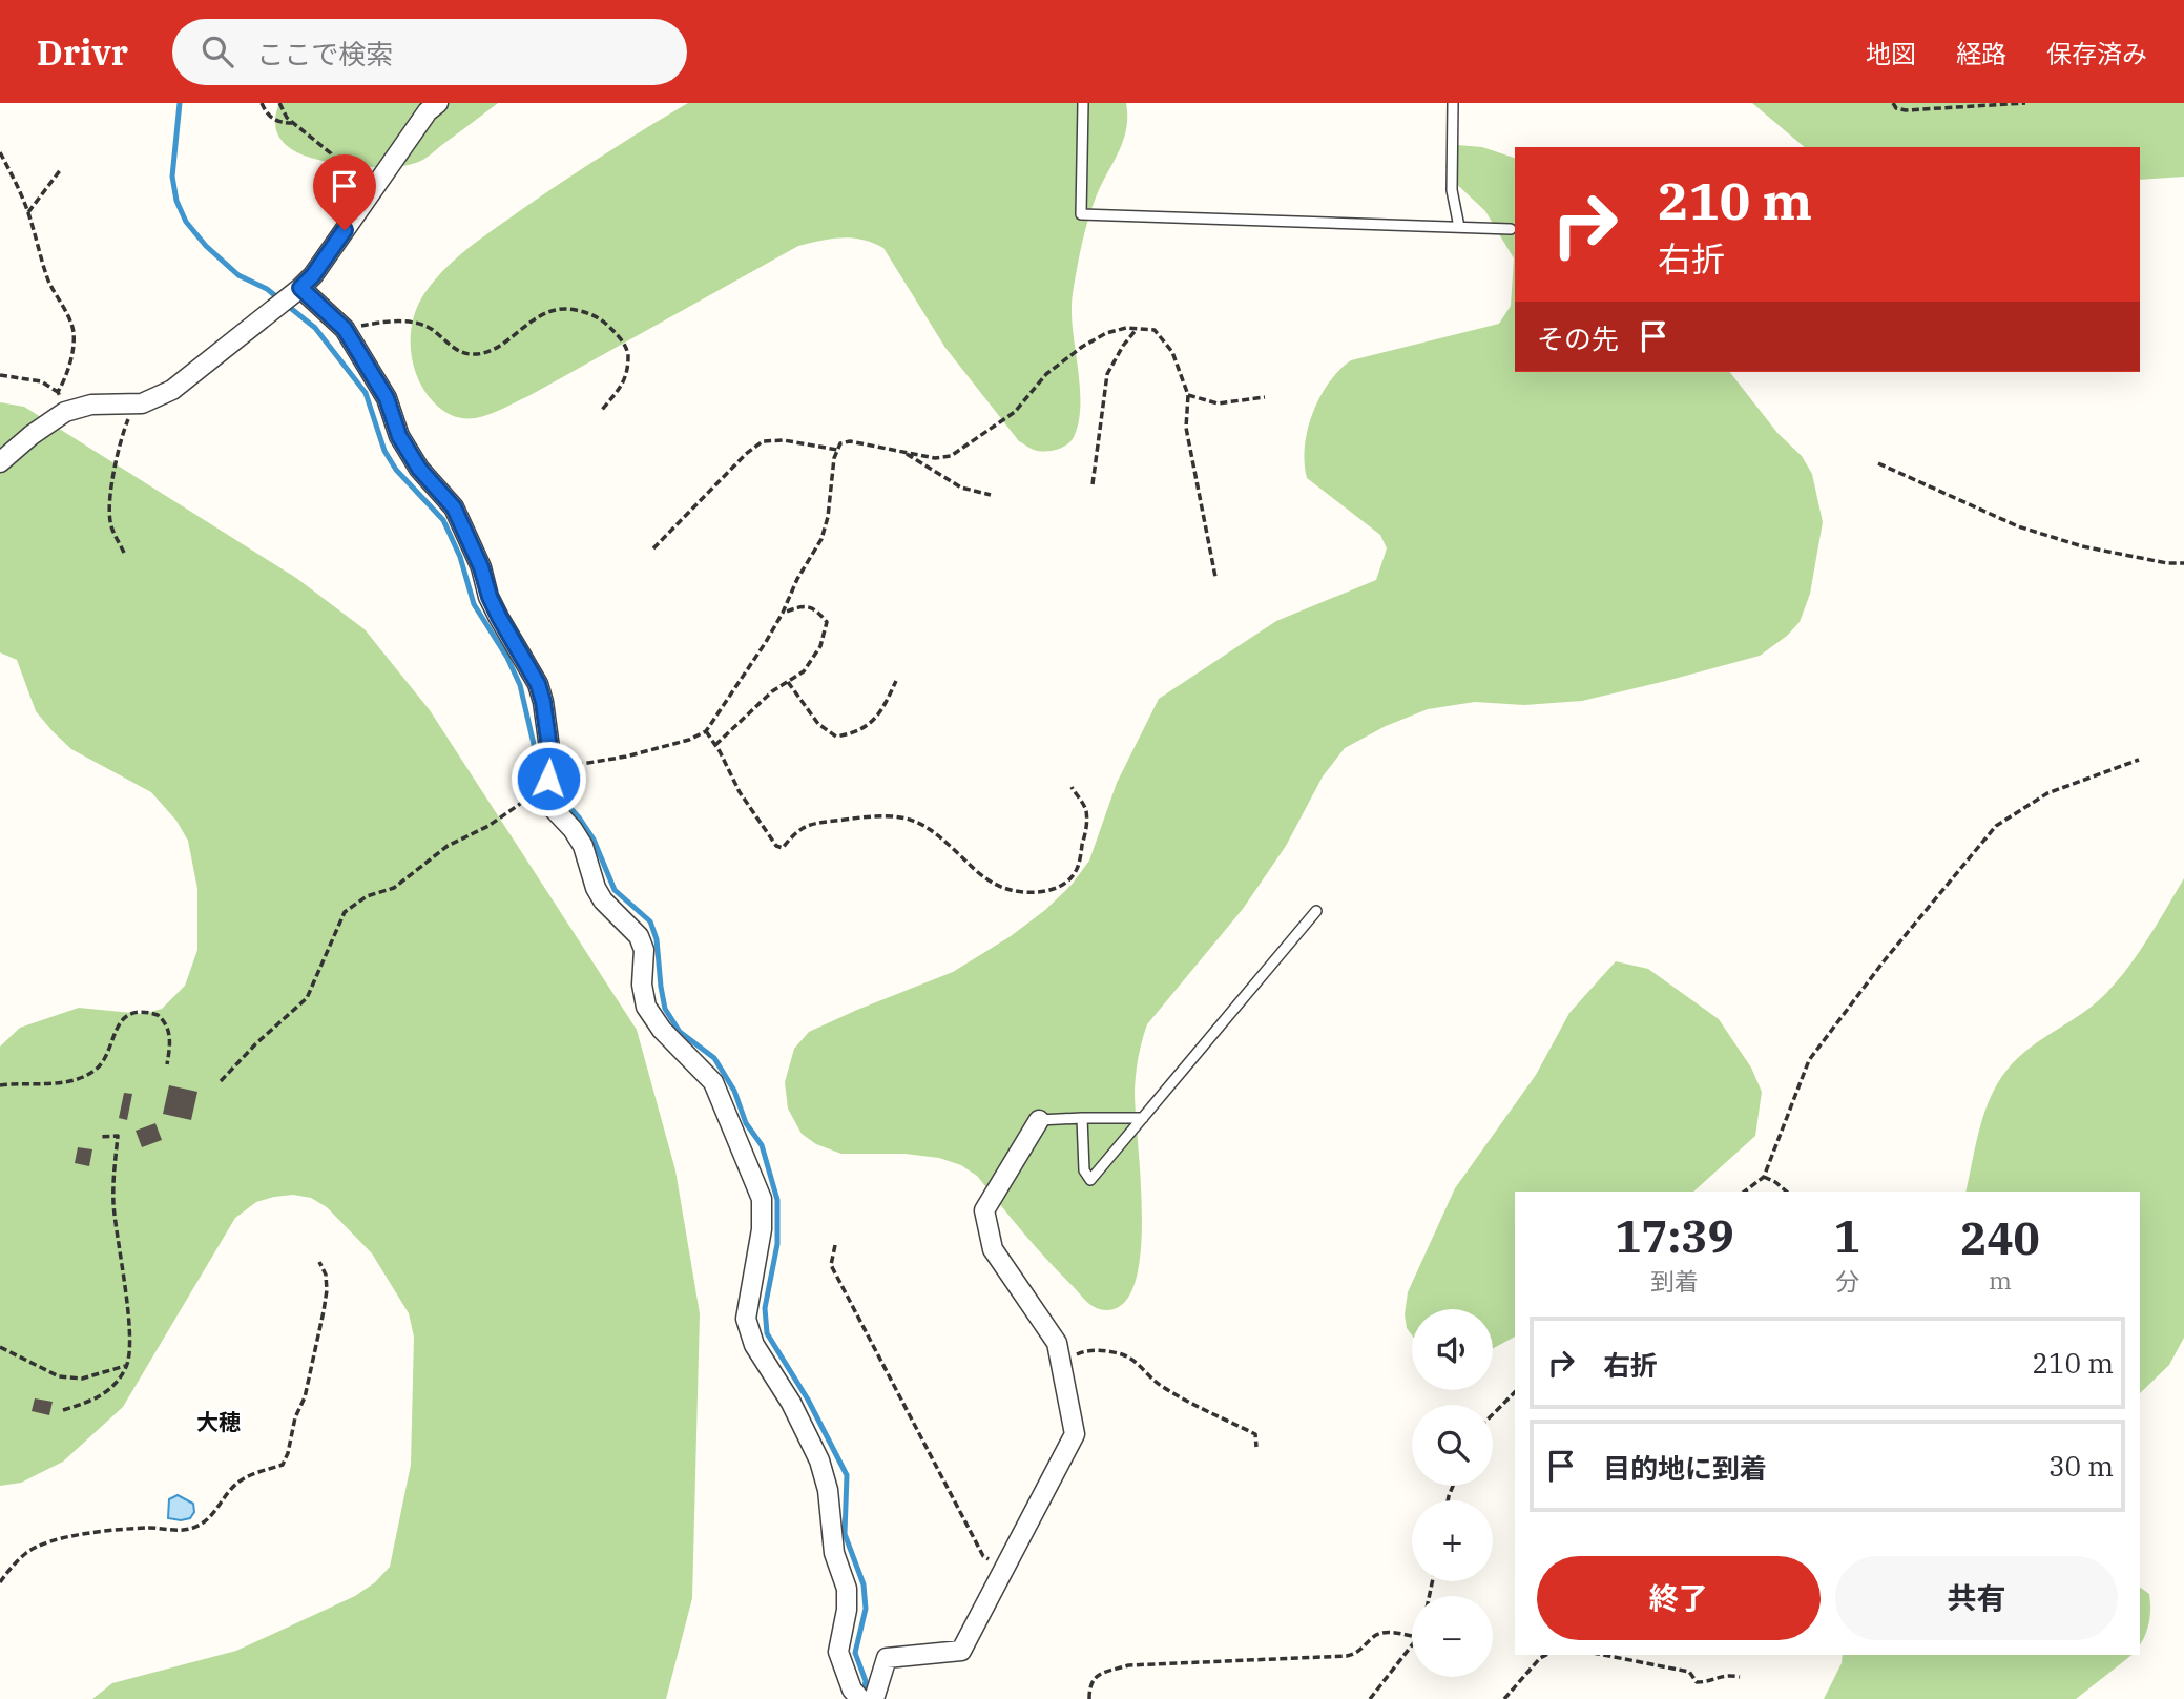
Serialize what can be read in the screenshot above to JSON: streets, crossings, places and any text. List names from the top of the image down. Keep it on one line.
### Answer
{"districts":["大穂"],"page":{"header":"Drivr","search":"ここで検索","nav":["地図","経路","保存済み"],"turn":["210 m","右折"],"then":"その先","eta":["17:39","到着","1","分","240","m"],"map_buttons":["+","−"],"list":[{"name":"右折","value":"210 m"},{"name":"目的地に到着","value":"30 m"}],"buttons":["終了","共有"]}}
